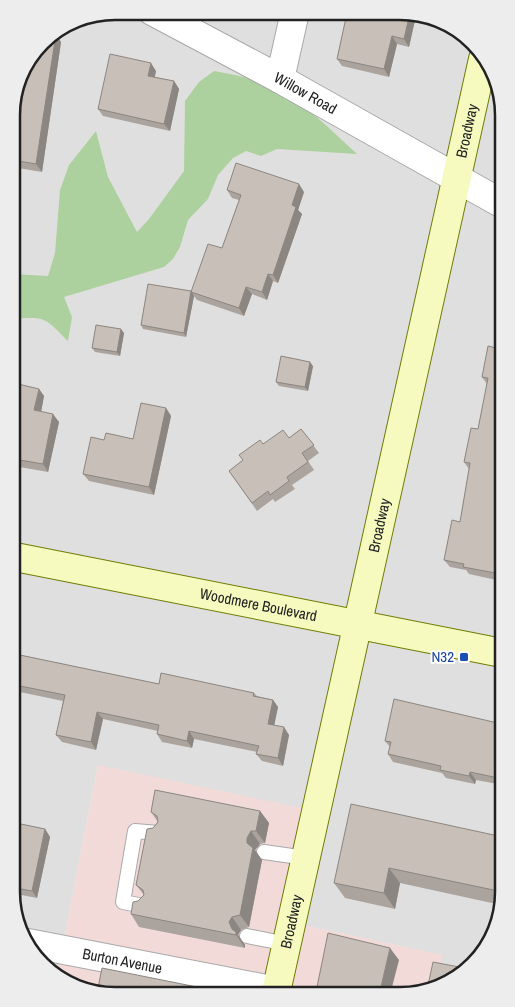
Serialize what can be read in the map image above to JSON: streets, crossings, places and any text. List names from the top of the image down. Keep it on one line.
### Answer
{"streets":{"main road":["Broadway","Woodmere Boulevard"],"street":["Willow Road","Burton Avenue"]},"crossings":[["Willow Road","Broadway"],["Broadway","Woodmere Boulevard"]],"places":{"transit":["N32"]}}
